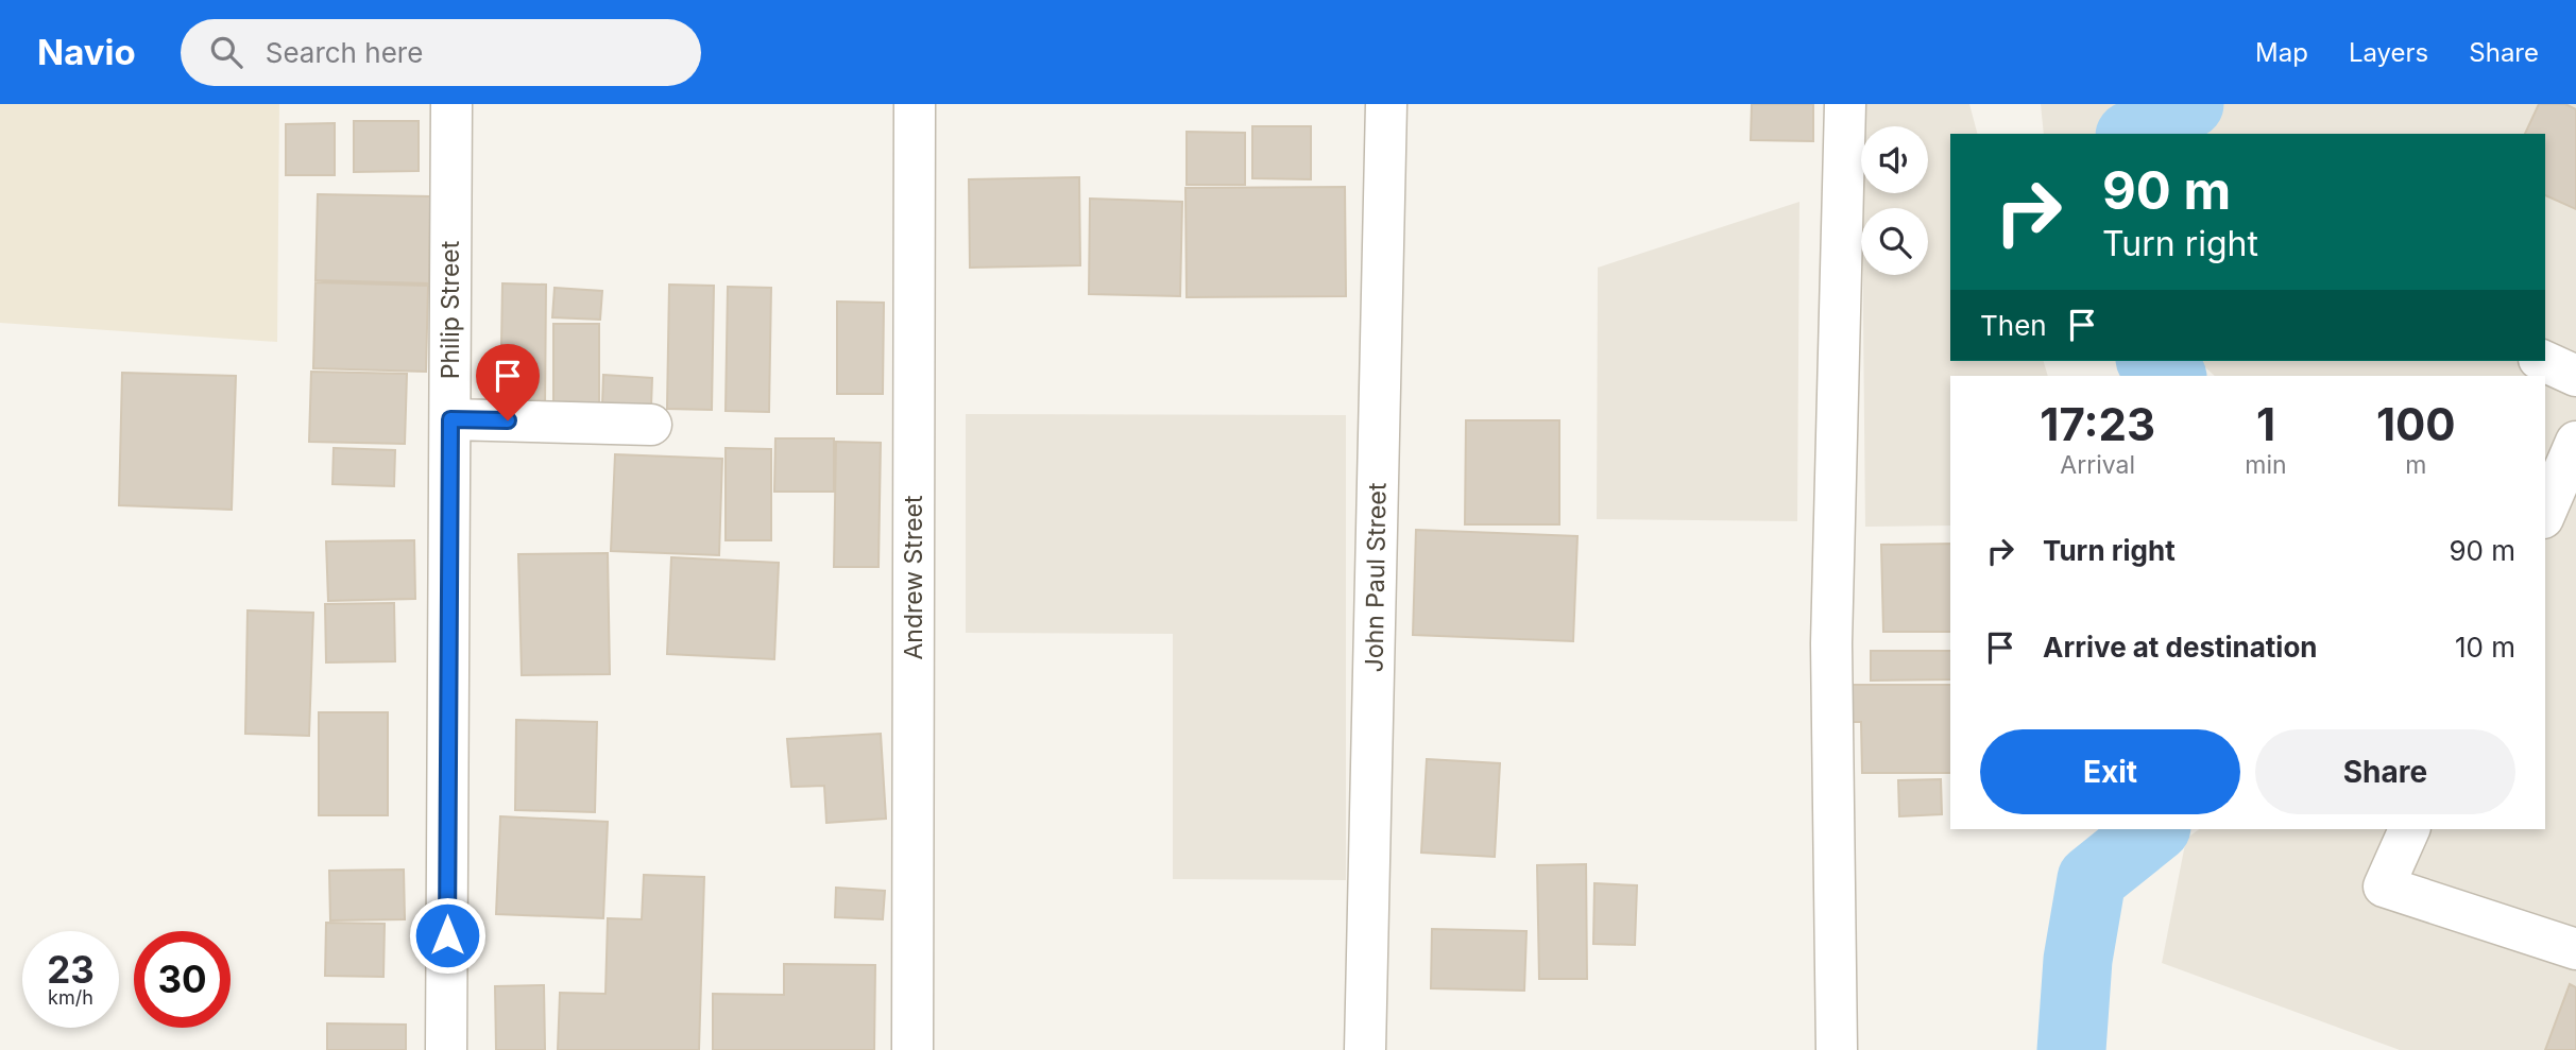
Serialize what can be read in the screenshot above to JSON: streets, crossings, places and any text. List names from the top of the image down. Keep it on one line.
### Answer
{"streets":{"street":["Philip Street","Andrew Street","John Paul Street"]},"page":{"header":"Navio","search":"Search here","nav":["Map","Layers","Share"],"turn":["90 m","Turn right"],"then":"Then","eta":["17:23","Arrival","1","min","100","m"],"list":[{"name":"Turn right","value":"90 m"},{"name":"Arrive at destination","value":"10 m"}],"buttons":["Exit","Share"],"speed":"23 km/h","limit":"30"}}
